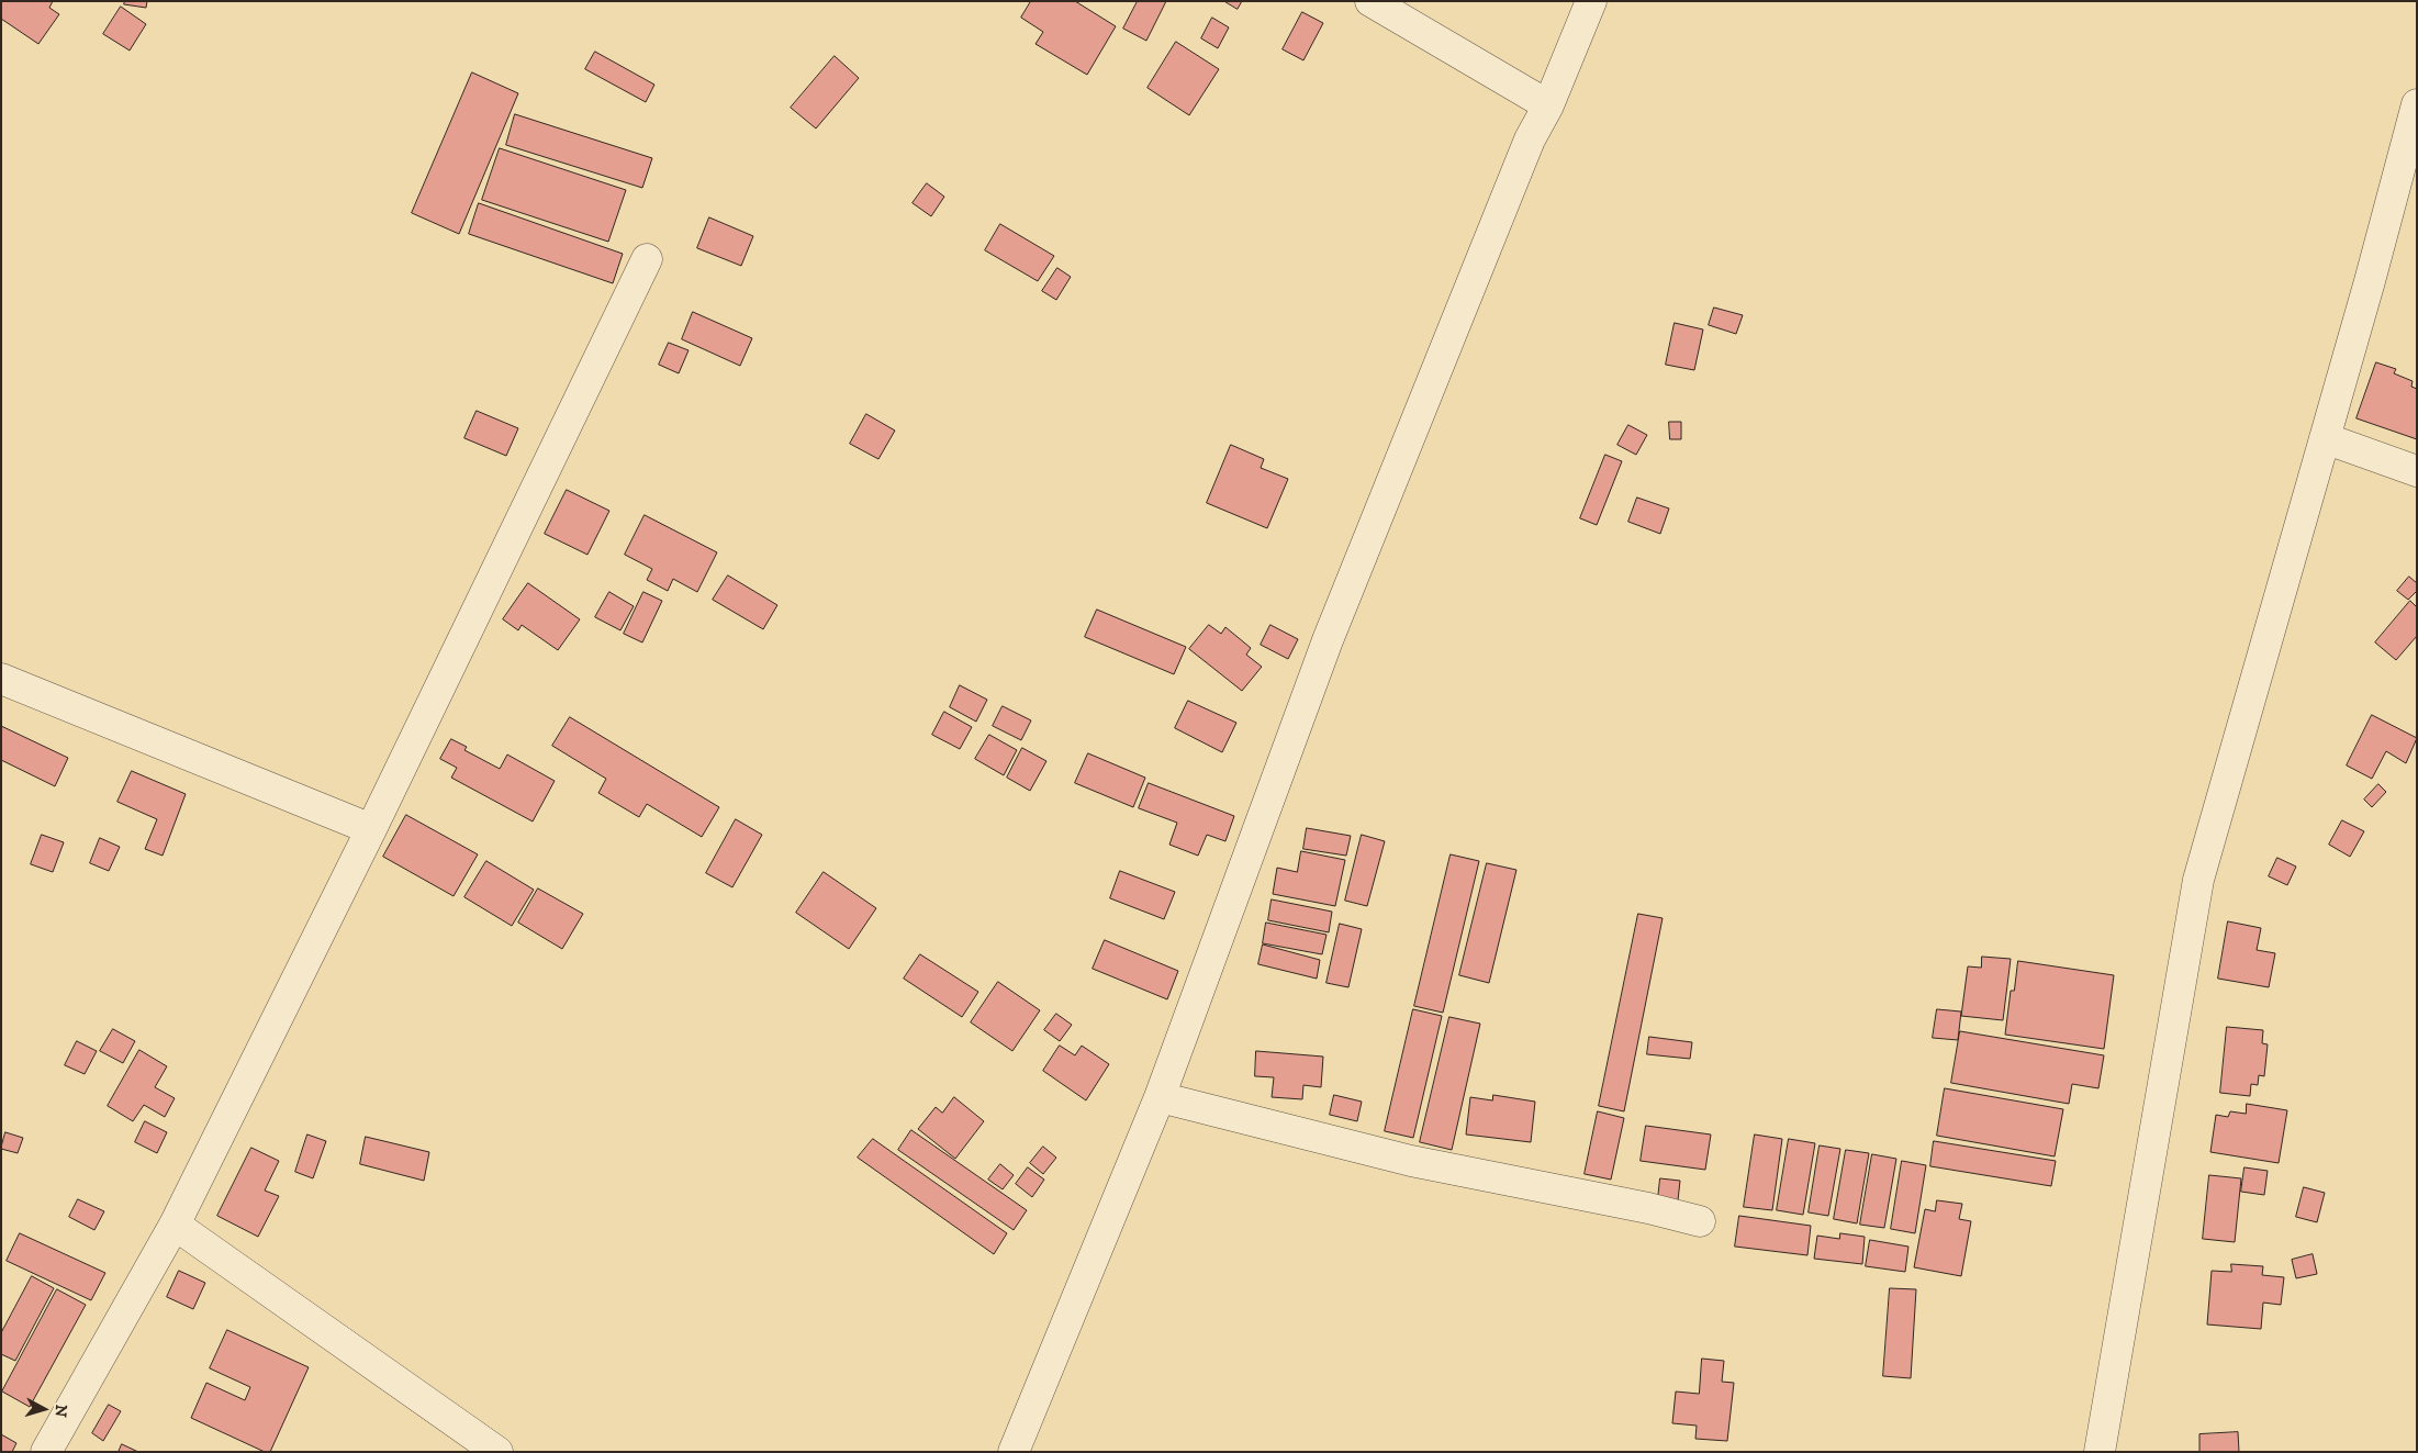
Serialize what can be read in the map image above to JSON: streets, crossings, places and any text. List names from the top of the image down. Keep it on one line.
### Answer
{"north":"right"}
